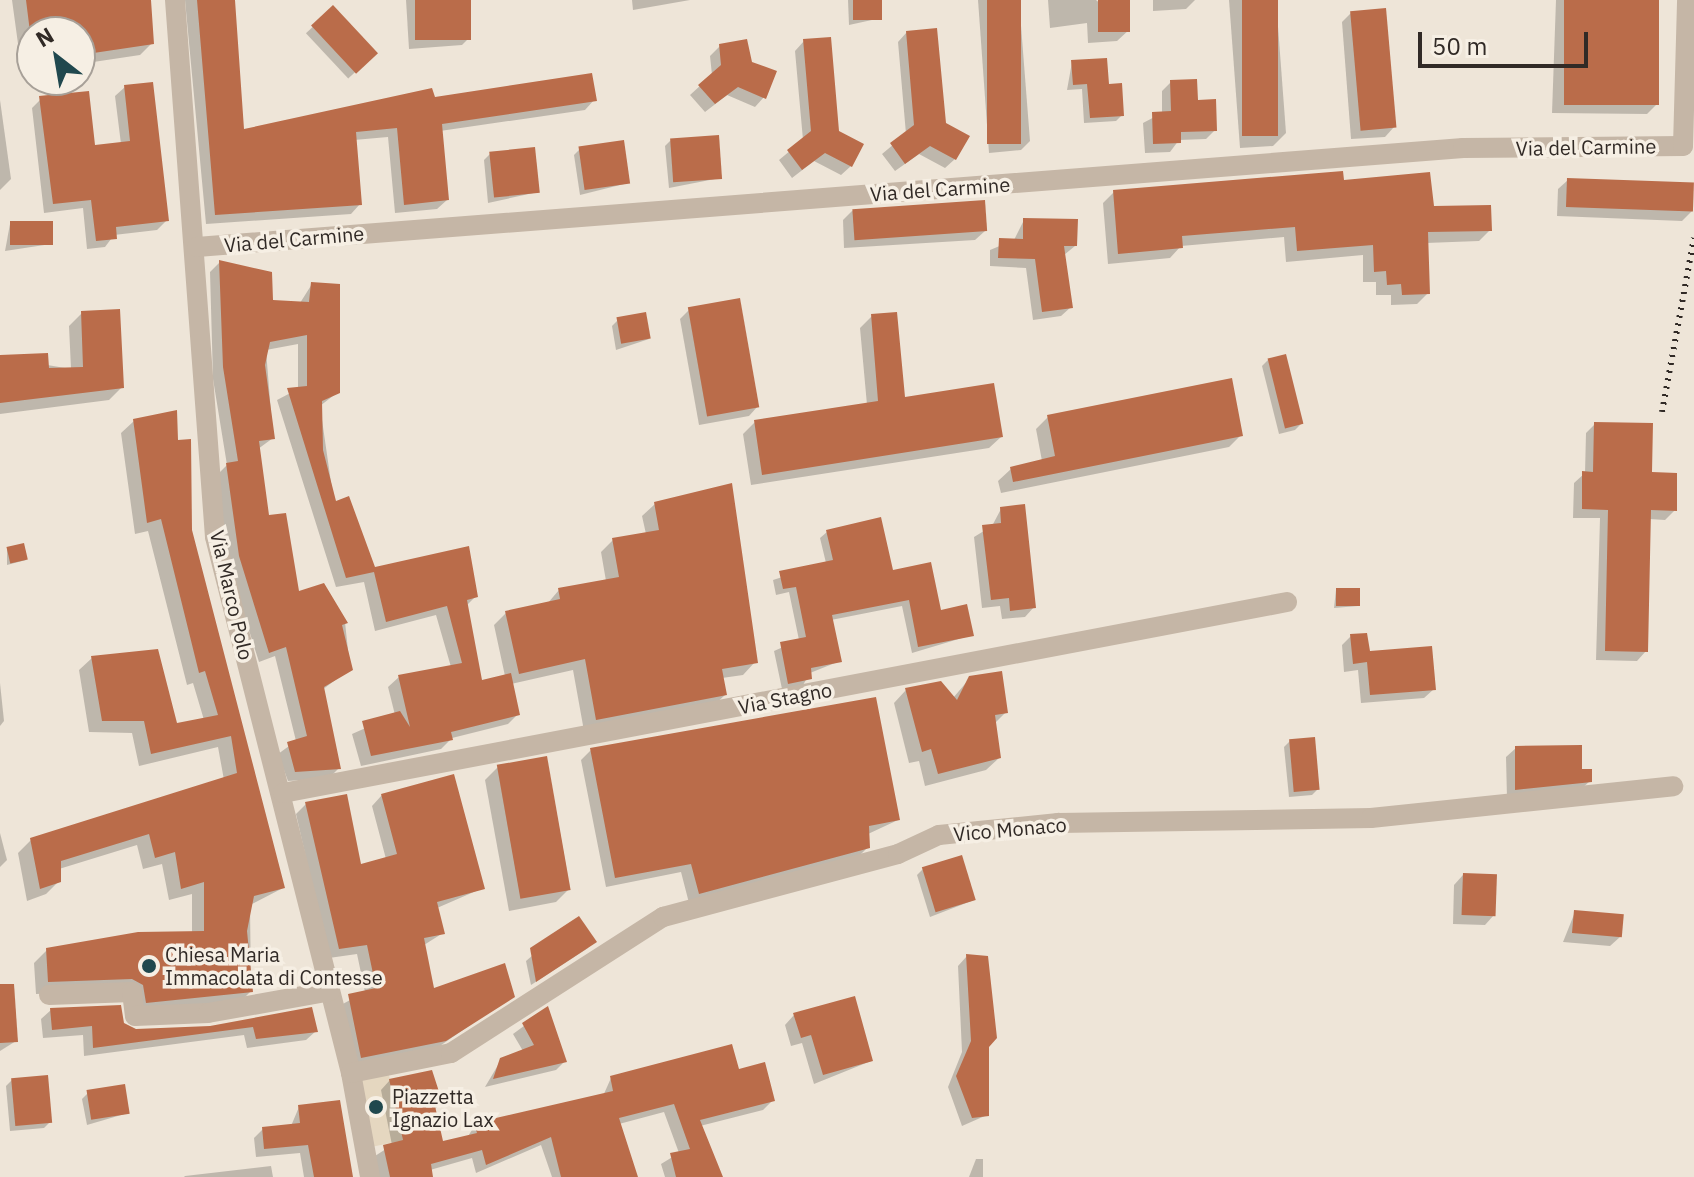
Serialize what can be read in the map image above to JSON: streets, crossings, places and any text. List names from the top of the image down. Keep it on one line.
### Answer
{"streets":{"street":["Via del Carmine","Via Marco Polo","Via Stagno","Vico Monaco"]},"crossings":[["Via del Carmine","Via Marco Polo"],["Via Marco Polo","Via Stagno"],["Via Marco Polo","Vico Monaco"]],"places":["Chiesa Maria Immacolata di Contesse","Piazzetta Ignazio Lax"],"scale_bar":"50 m","north":"top left"}
